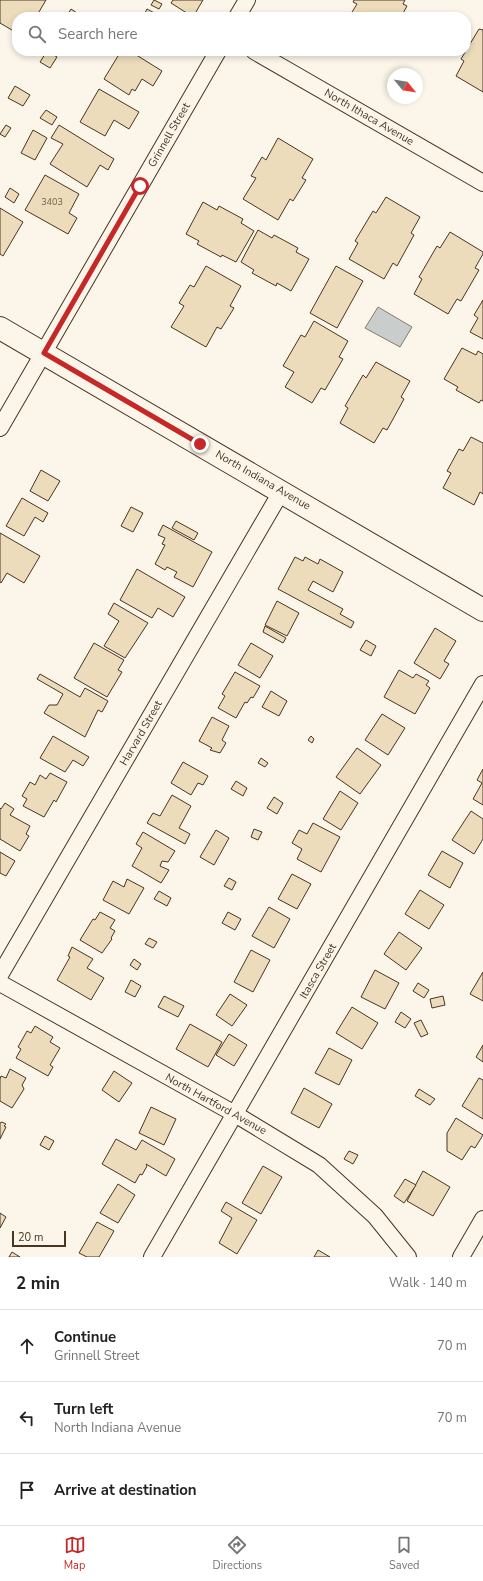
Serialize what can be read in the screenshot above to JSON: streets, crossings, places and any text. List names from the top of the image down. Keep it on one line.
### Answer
{"streets":{"main road":["North Indiana Avenue"],"street":["North Ithaca Avenue","Grinnell Street","Harvard Street","Itasca Street","North Hartford Avenue"]},"crossings":[["Grinnell Street","North Indiana Avenue"],["North Indiana Avenue","Harvard Street"],["Itasca Street","North Hartford Avenue"]],"house_numbers":["3403"],"scale_bar":"20 m","north":"bottom right","page":{"search":"Search here","scale":"20 m","heading":["2 min","Walk · 140 m"],"list":[["Continue","Grinnell Street","70 m"],["Turn left","North Indiana Avenue","70 m"],"Arrive at destination"],"nav":["Map","Directions","Saved"]}}
